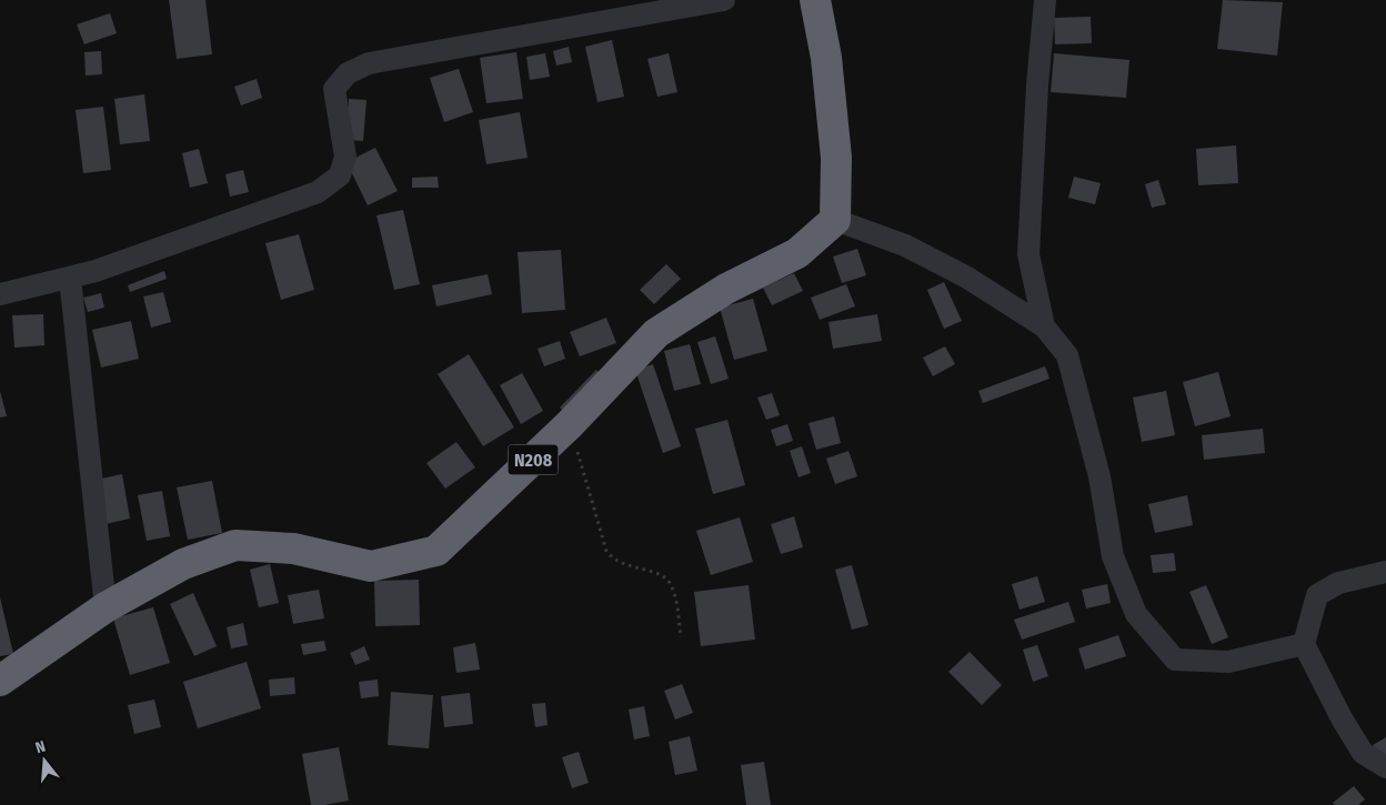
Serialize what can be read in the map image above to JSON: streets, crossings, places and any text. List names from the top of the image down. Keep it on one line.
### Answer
{"streets":{"highway":["N208"]},"north":"top"}
